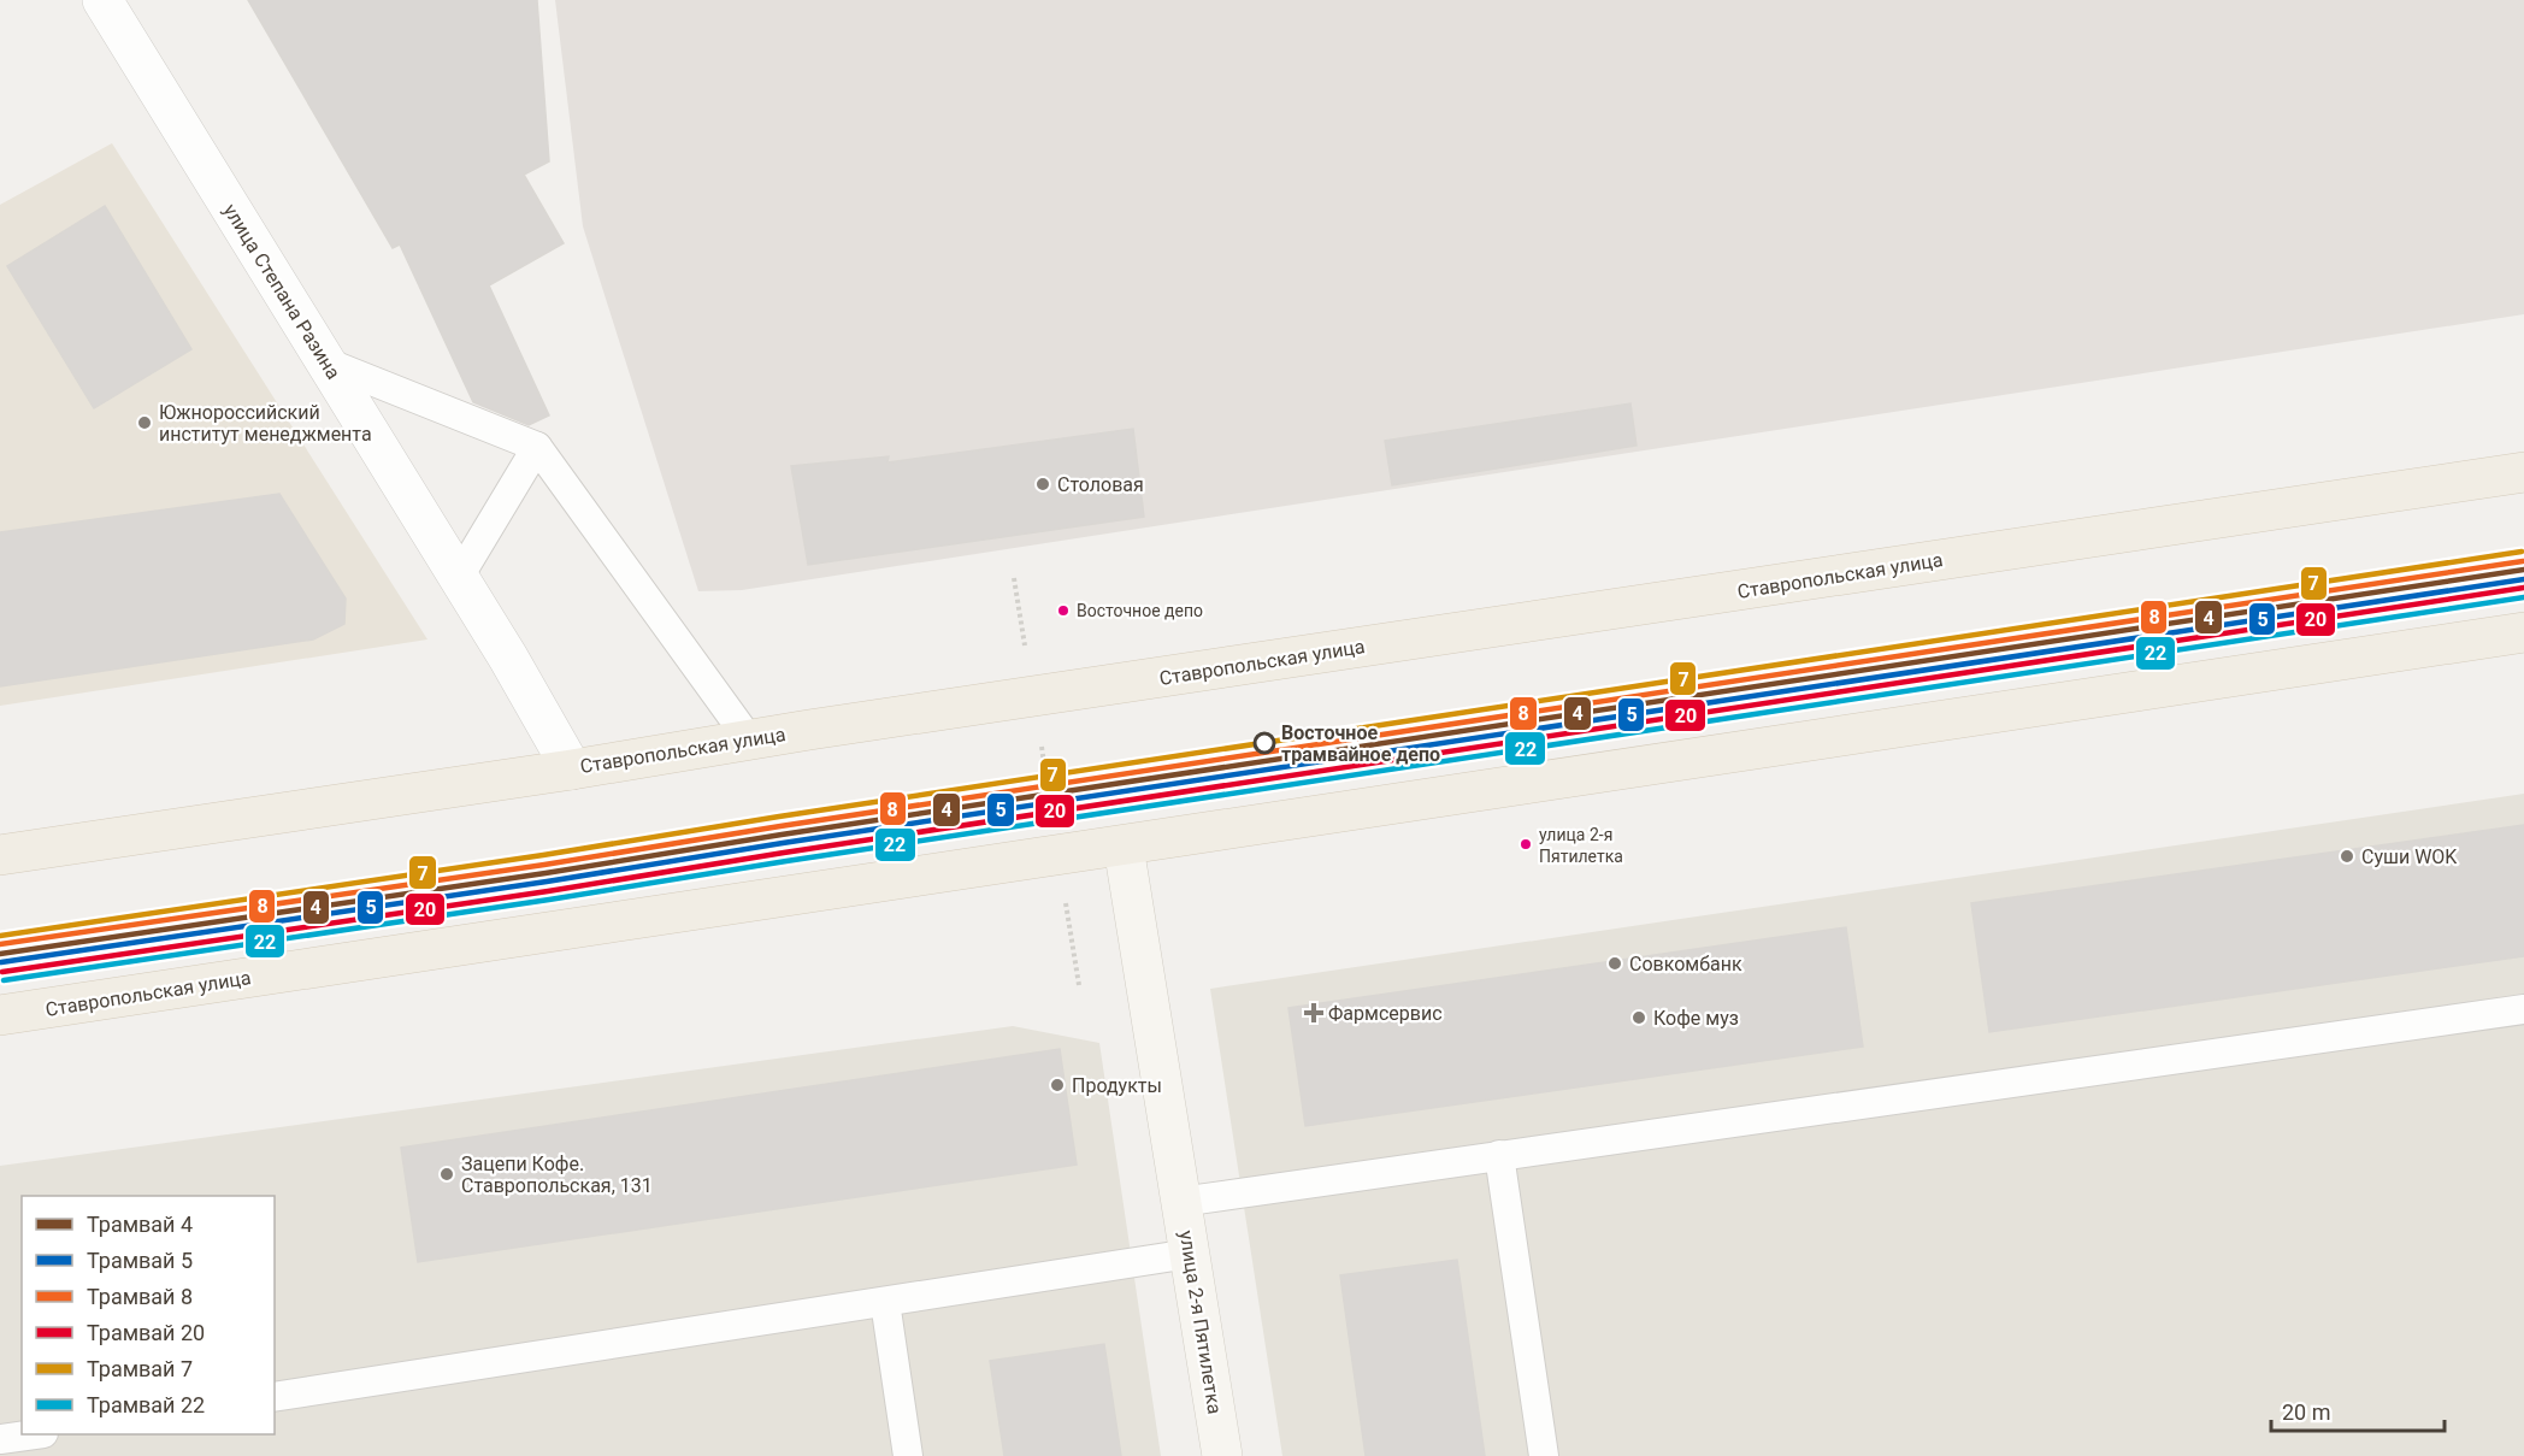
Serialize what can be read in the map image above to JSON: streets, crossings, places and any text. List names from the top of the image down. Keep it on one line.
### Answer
{"streets":{"main road":["Ставропольская улица","улица 2-я Пятилетка"],"street":["улица Степана Разина"]},"crossings":[["улица Степана Разина","Ставропольская улица"],["Ставропольская улица","улица 2-я Пятилетка"]],"places":{"other":["Южнороссийский институт менеджмента","Столовая","Восточное депо","Восточное трамвайное депо","улица 2-я Пятилетка","Суши WOK","Совкомбанк","Кофе муз","Продукты","Зацепи Кофе. Ставропольская, 131"],"health":["Фармсервис"]},"lines":["tram line 7","tram line 8","tram line 4","tram line 5","tram line 20","tram line 22"],"legend":["Трамвай 4","Трамвай 5","Трамвай 8","Трамвай 20","Трамвай 7","Трамвай 22"],"scale_bar":"20 m"}
